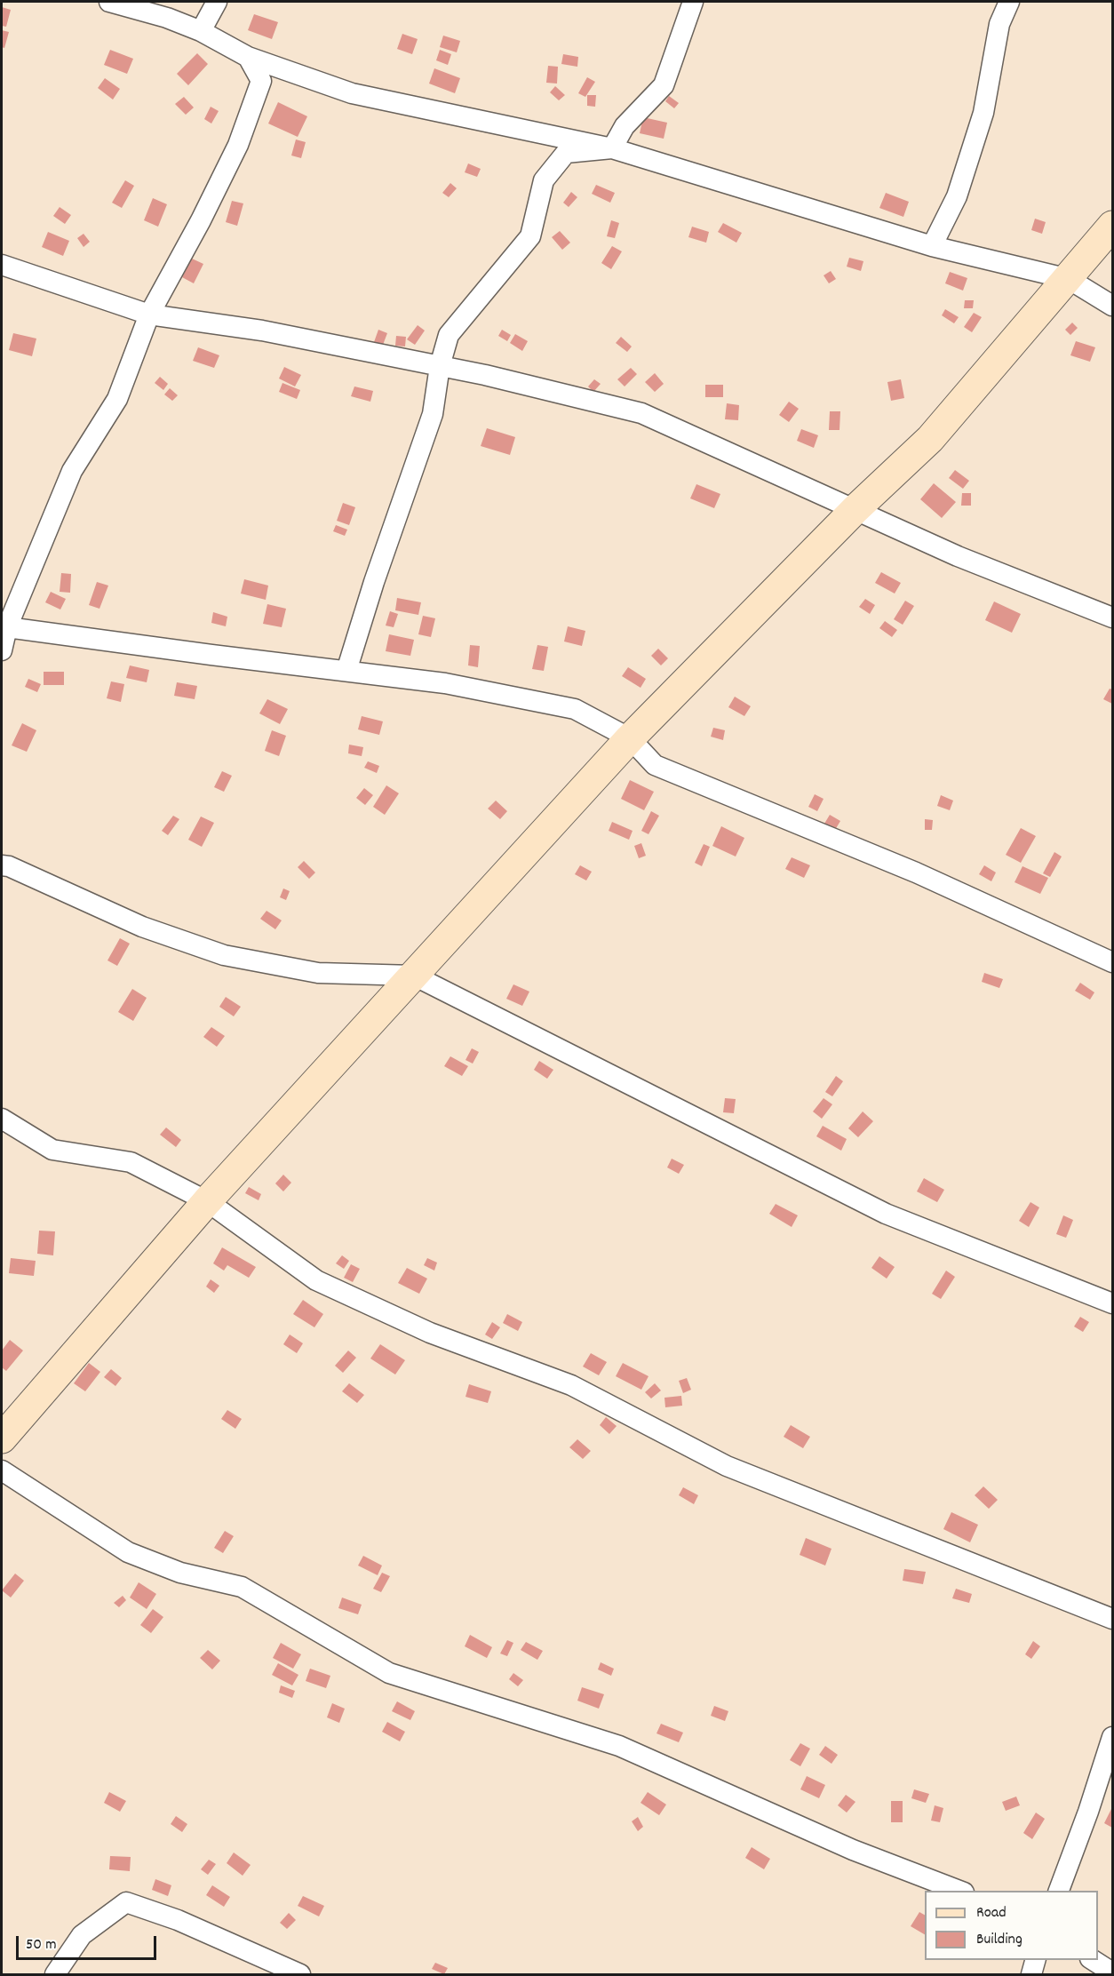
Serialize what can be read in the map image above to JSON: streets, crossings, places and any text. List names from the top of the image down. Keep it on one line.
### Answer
{"legend":["Road","Building"],"scale_bar":"50 m"}
